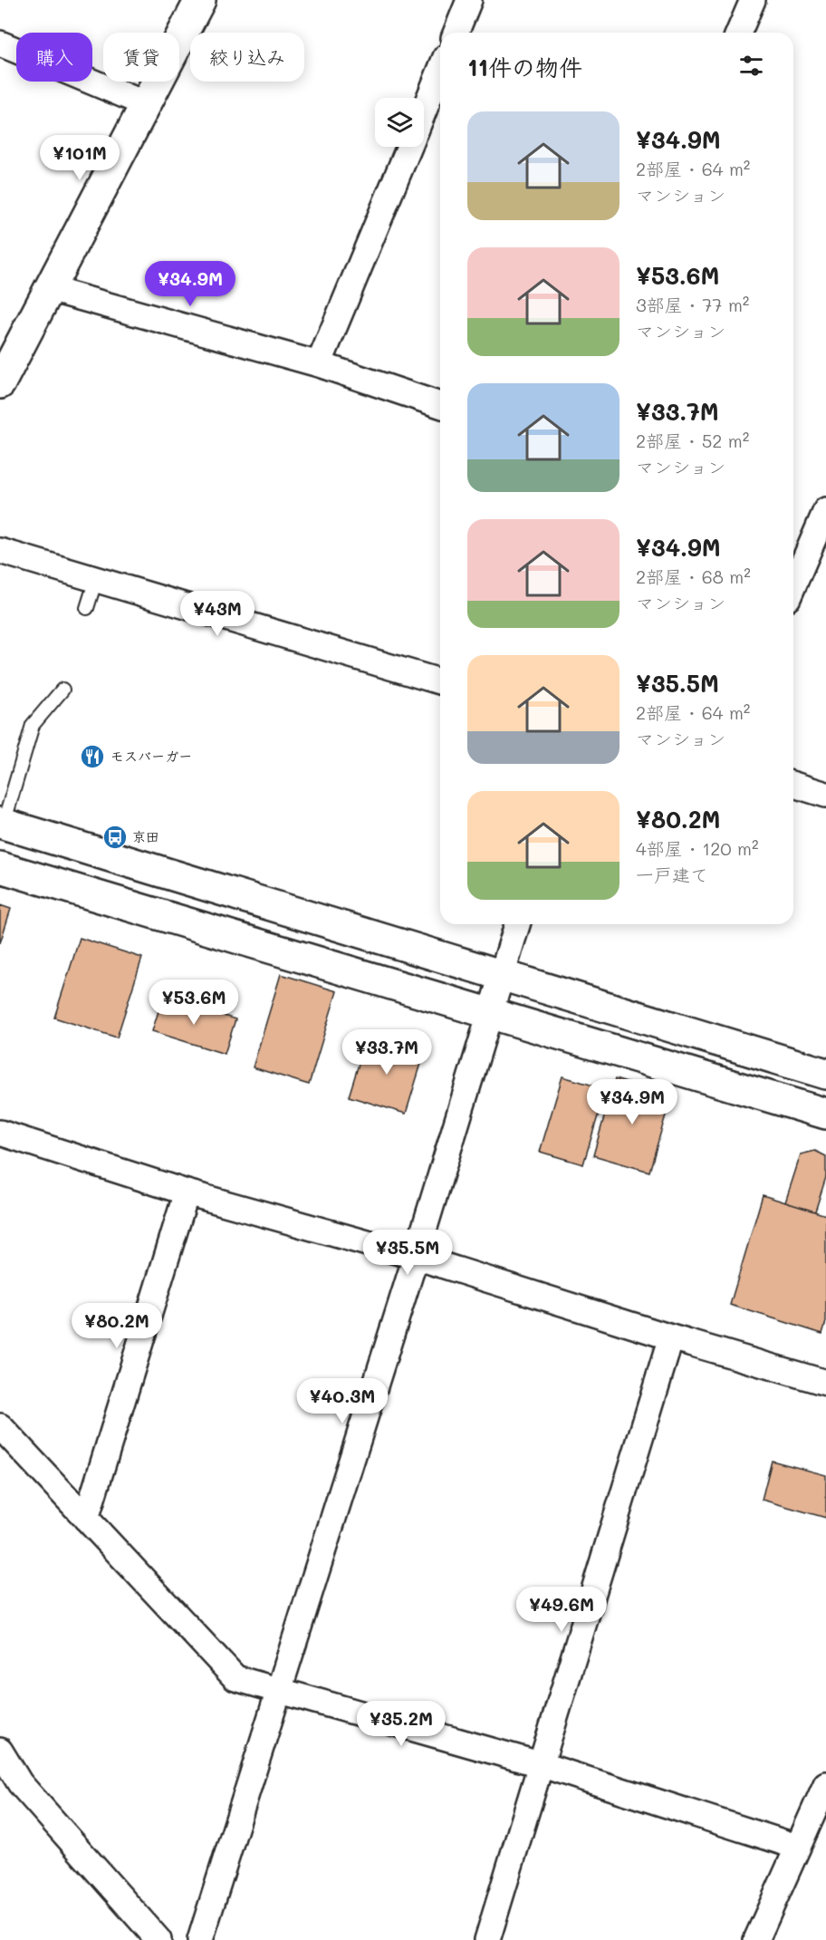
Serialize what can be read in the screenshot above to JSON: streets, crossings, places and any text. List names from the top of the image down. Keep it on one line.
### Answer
{"places":{"restaurant":["モスバーガー"],"bus stop":["京田"]},"page":{"chip":["購入","賃貸","絞り込み"],"heading":"11件の物件","list":[{"name":"¥34.9M","note":"2部屋 · 64 m² · マンション"},{"name":"¥53.6M","note":"3部屋 · 77 m² · マンション"},{"name":"¥33.7M","note":"2部屋 · 52 m² · マンション"},{"name":"¥34.9M","note":"2部屋 · 68 m² · マンション"},{"name":"¥35.5M","note":"2部屋 · 64 m² · マンション"},{"name":"¥80.2M","note":"4部屋 · 120 m² · 一戸建て"}],"price":["¥101M","¥34.9M","¥43M","¥53.6M","¥33.7M","¥34.9M","¥35.5M","¥80.2M","¥40.3M","¥49.6M","¥35.2M"]}}
